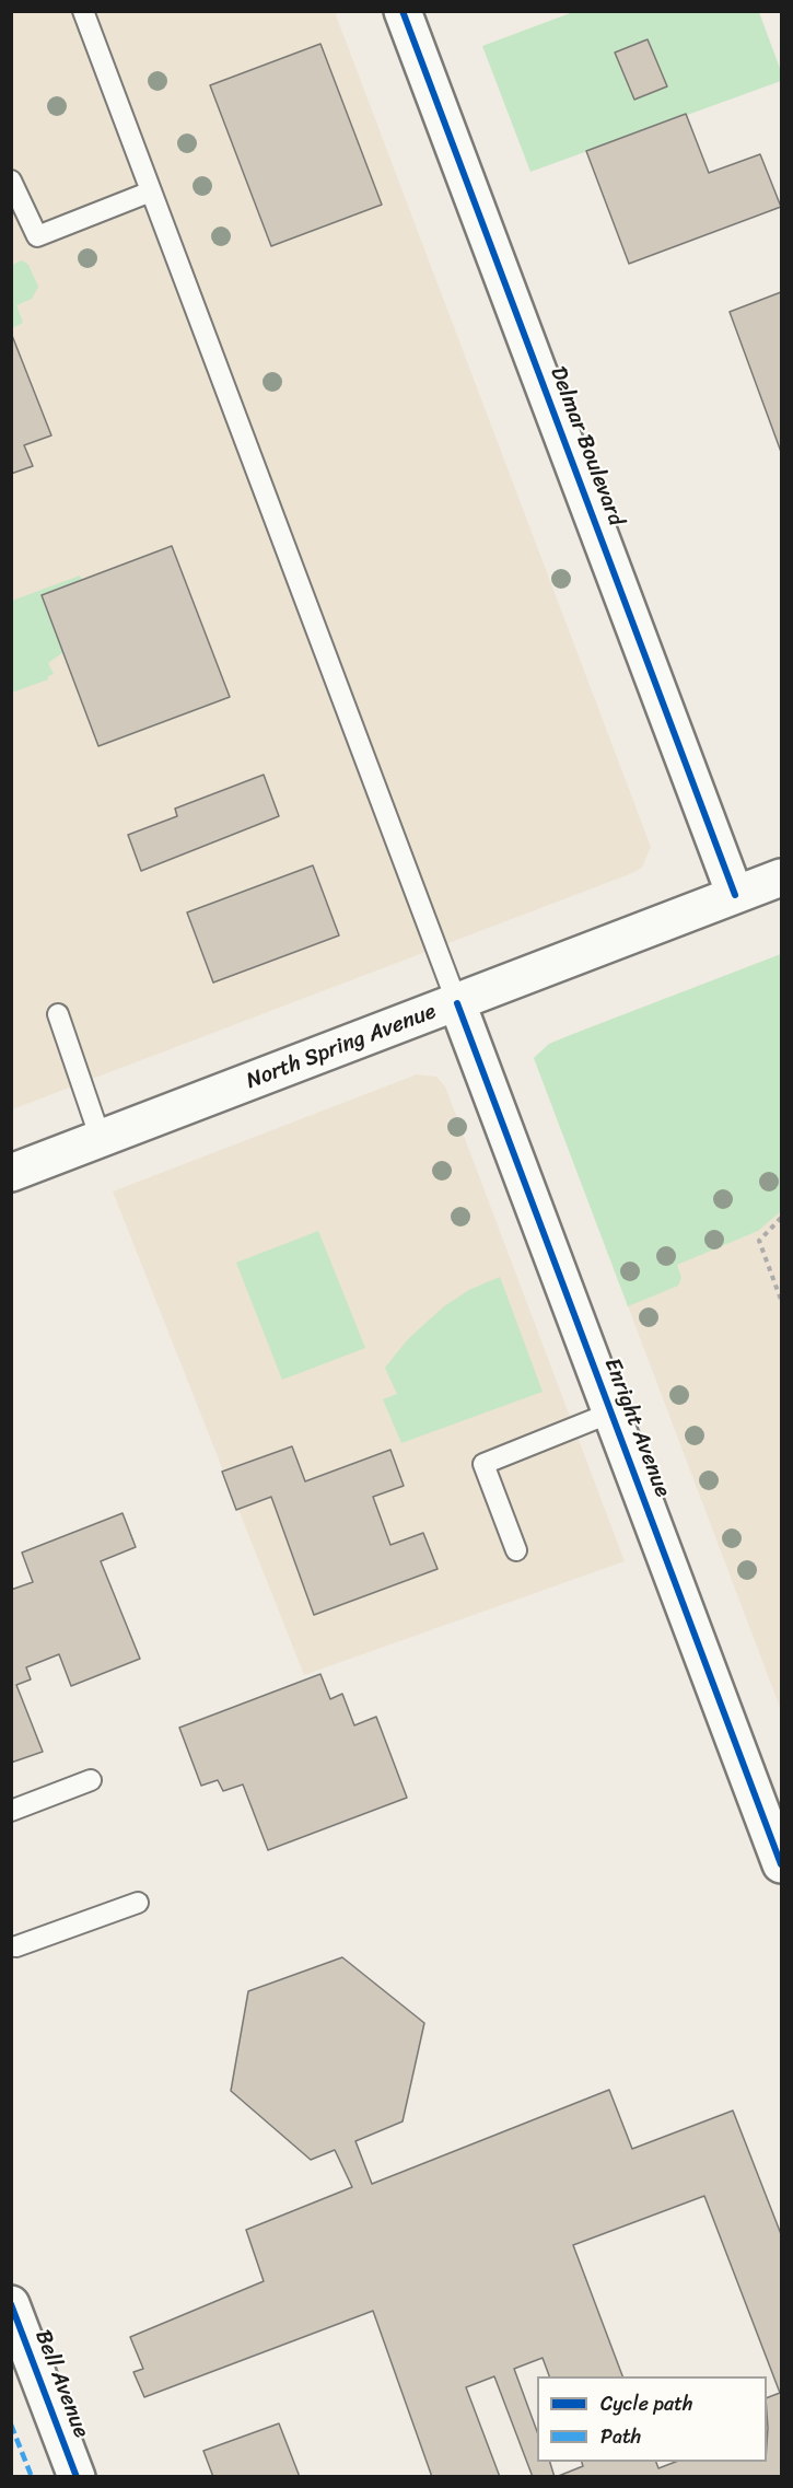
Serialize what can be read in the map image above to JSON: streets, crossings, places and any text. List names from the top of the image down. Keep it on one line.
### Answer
{"streets":{"street":["Delmar Boulevard","North Spring Avenue","Enright Avenue","Bell Avenue"]},"crossings":[["Delmar Boulevard","North Spring Avenue"],["North Spring Avenue","Enright Avenue"]],"legend":["Cycle path","Path"]}
